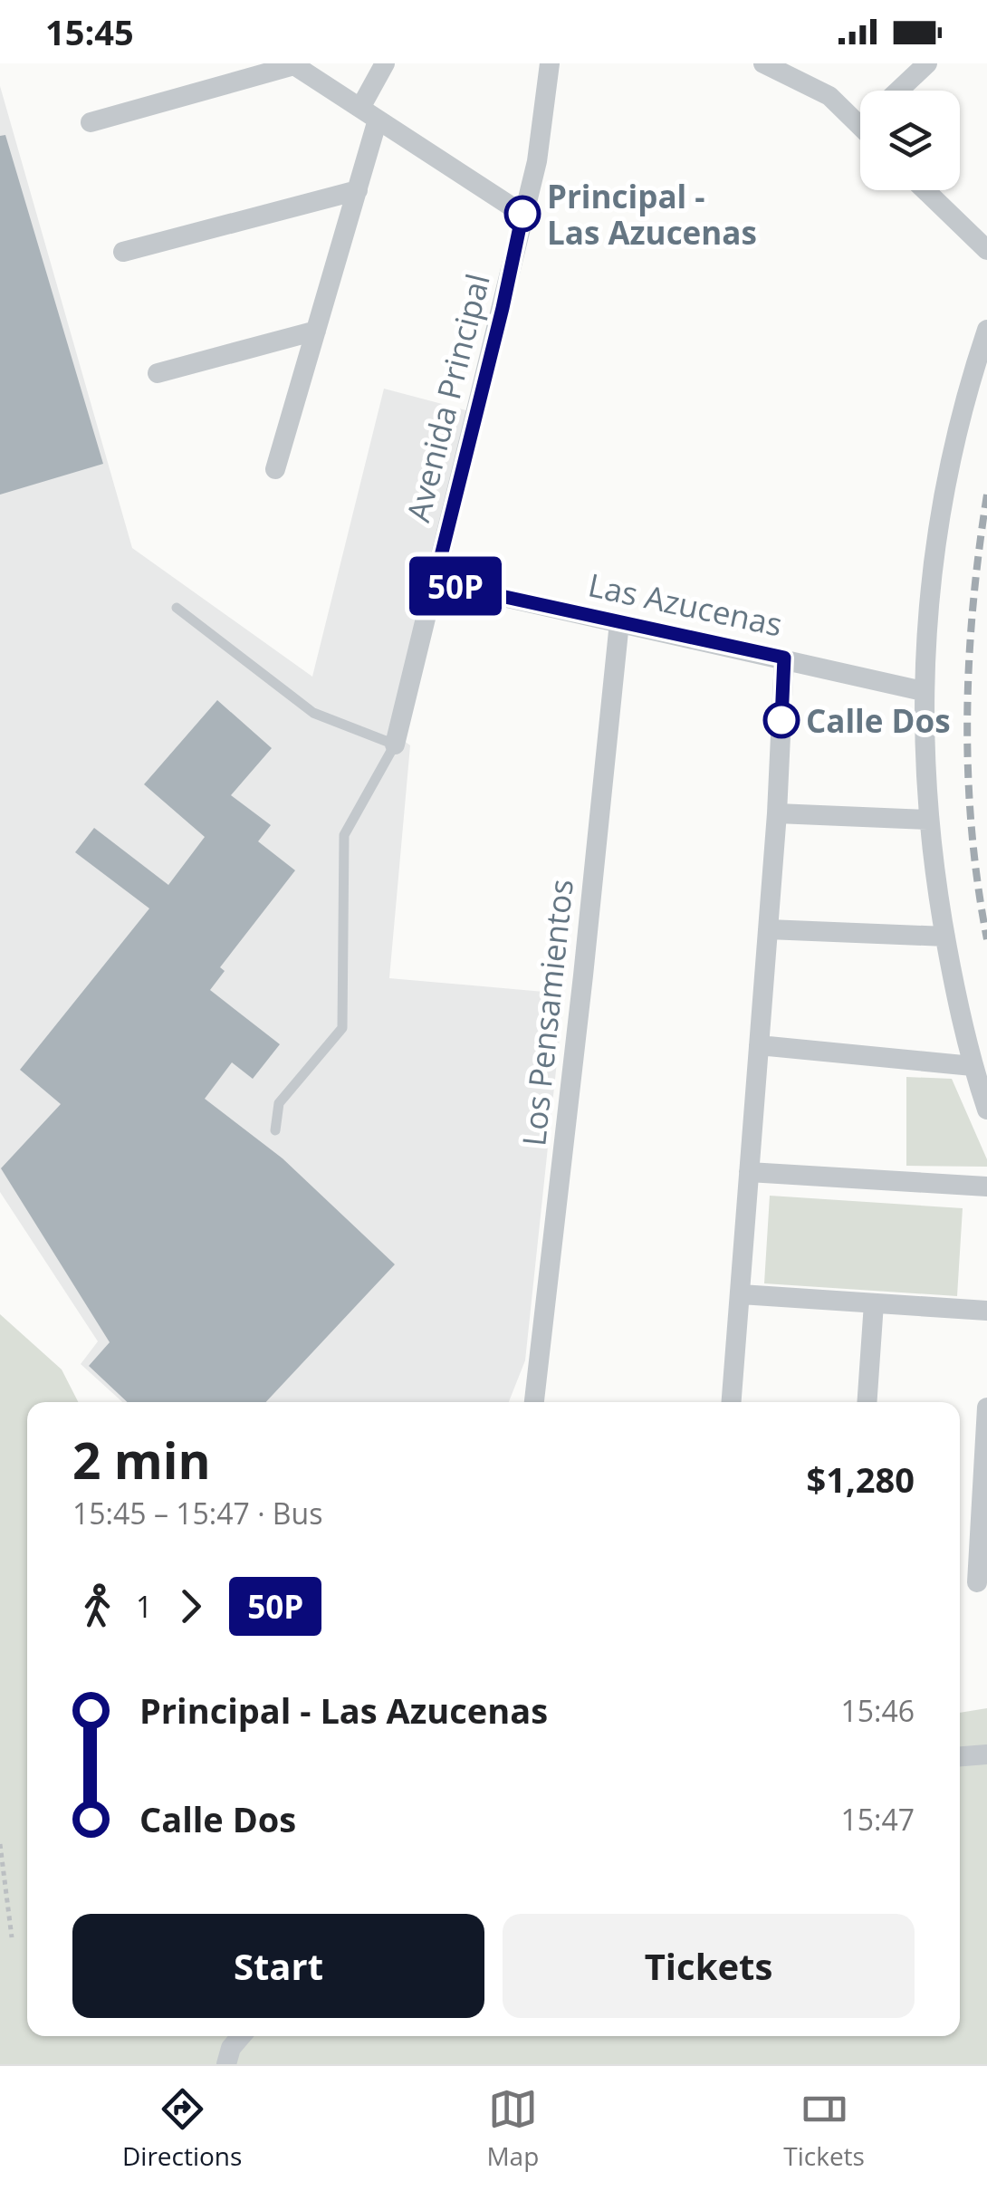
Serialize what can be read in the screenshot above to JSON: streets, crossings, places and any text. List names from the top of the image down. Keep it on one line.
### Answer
{"streets":{"street":["Avenida Principal","Las Azucenas","Los Pensamientos"]},"crossings":[["Avenida Principal","Las Azucenas"],["Las Azucenas","Los Pensamientos"]],"places":["Principal - Las Azucenas","Calle Dos"],"lines":["bus line 50P"],"page":{"status":"15:45","on_map":"50P","heading":["2 min","15:45 – 15:47 · Bus","$1,280"],"legs":["1","50P"],"list":[{"name":"Principal - Las Azucenas","value":"15:46"},{"name":"Calle Dos","value":"15:47"}],"buttons":["Start","Tickets"],"tabs":["Directions","Map","Tickets"]}}
